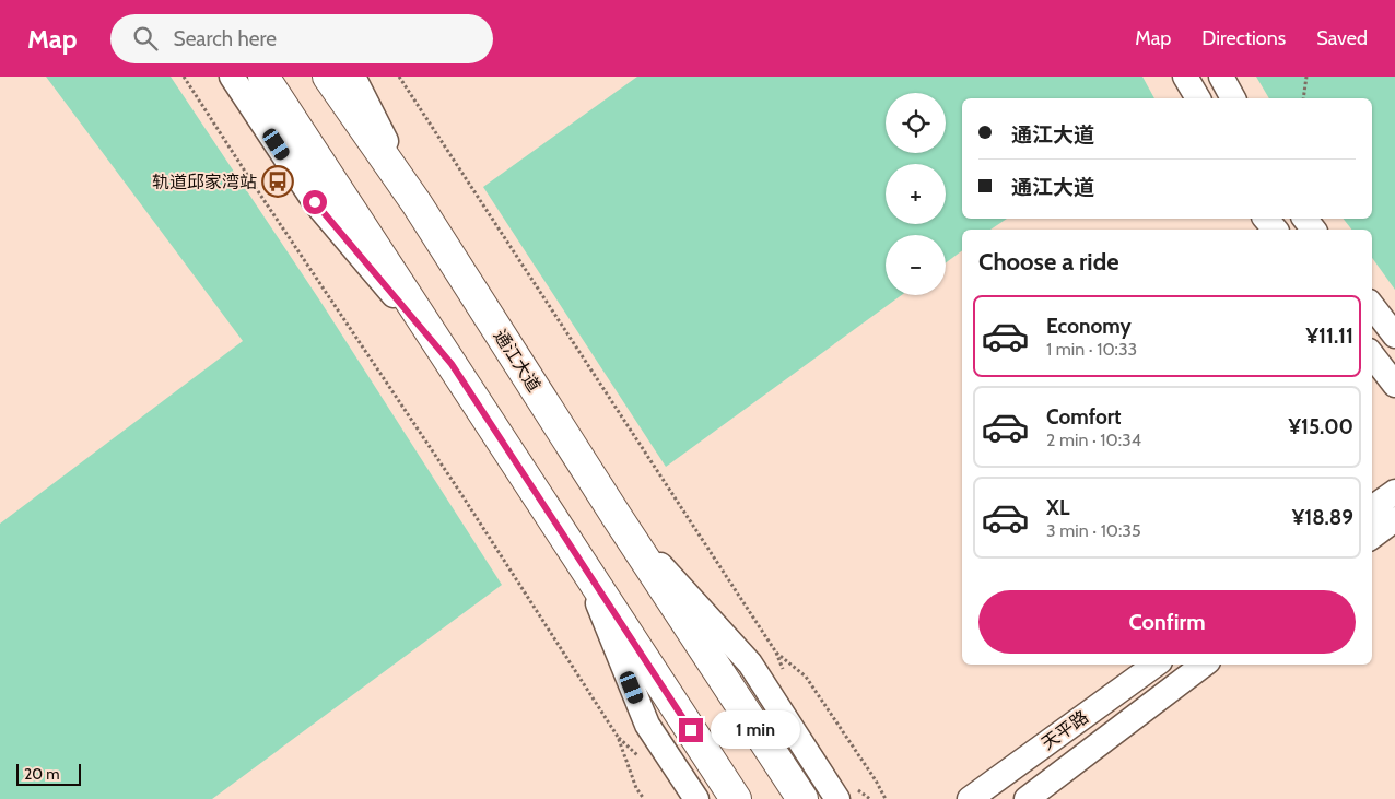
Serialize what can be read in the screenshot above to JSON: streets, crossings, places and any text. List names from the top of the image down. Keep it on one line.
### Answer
{"streets":{"main road":["通江大道"],"street":["天平路"]},"places":{"bus stop":["轨道邱家湾站"]},"scale_bar":"20 m","page":{"header":"Map","search":"Search here","nav":["Map","Directions","Saved"],"map_buttons":["+","−"],"banner":["通江大道","通江大道"],"heading":"Choose a ride","list":[{"name":"Economy","note":"1 min · 10:33","value":"¥11.11"},{"name":"Comfort","note":"2 min · 10:34","value":"¥15.00"},{"name":"XL","note":"3 min · 10:35","value":"¥18.89"}],"buttons":"Confirm","bubble":"1 min","scale":"20 m"}}
